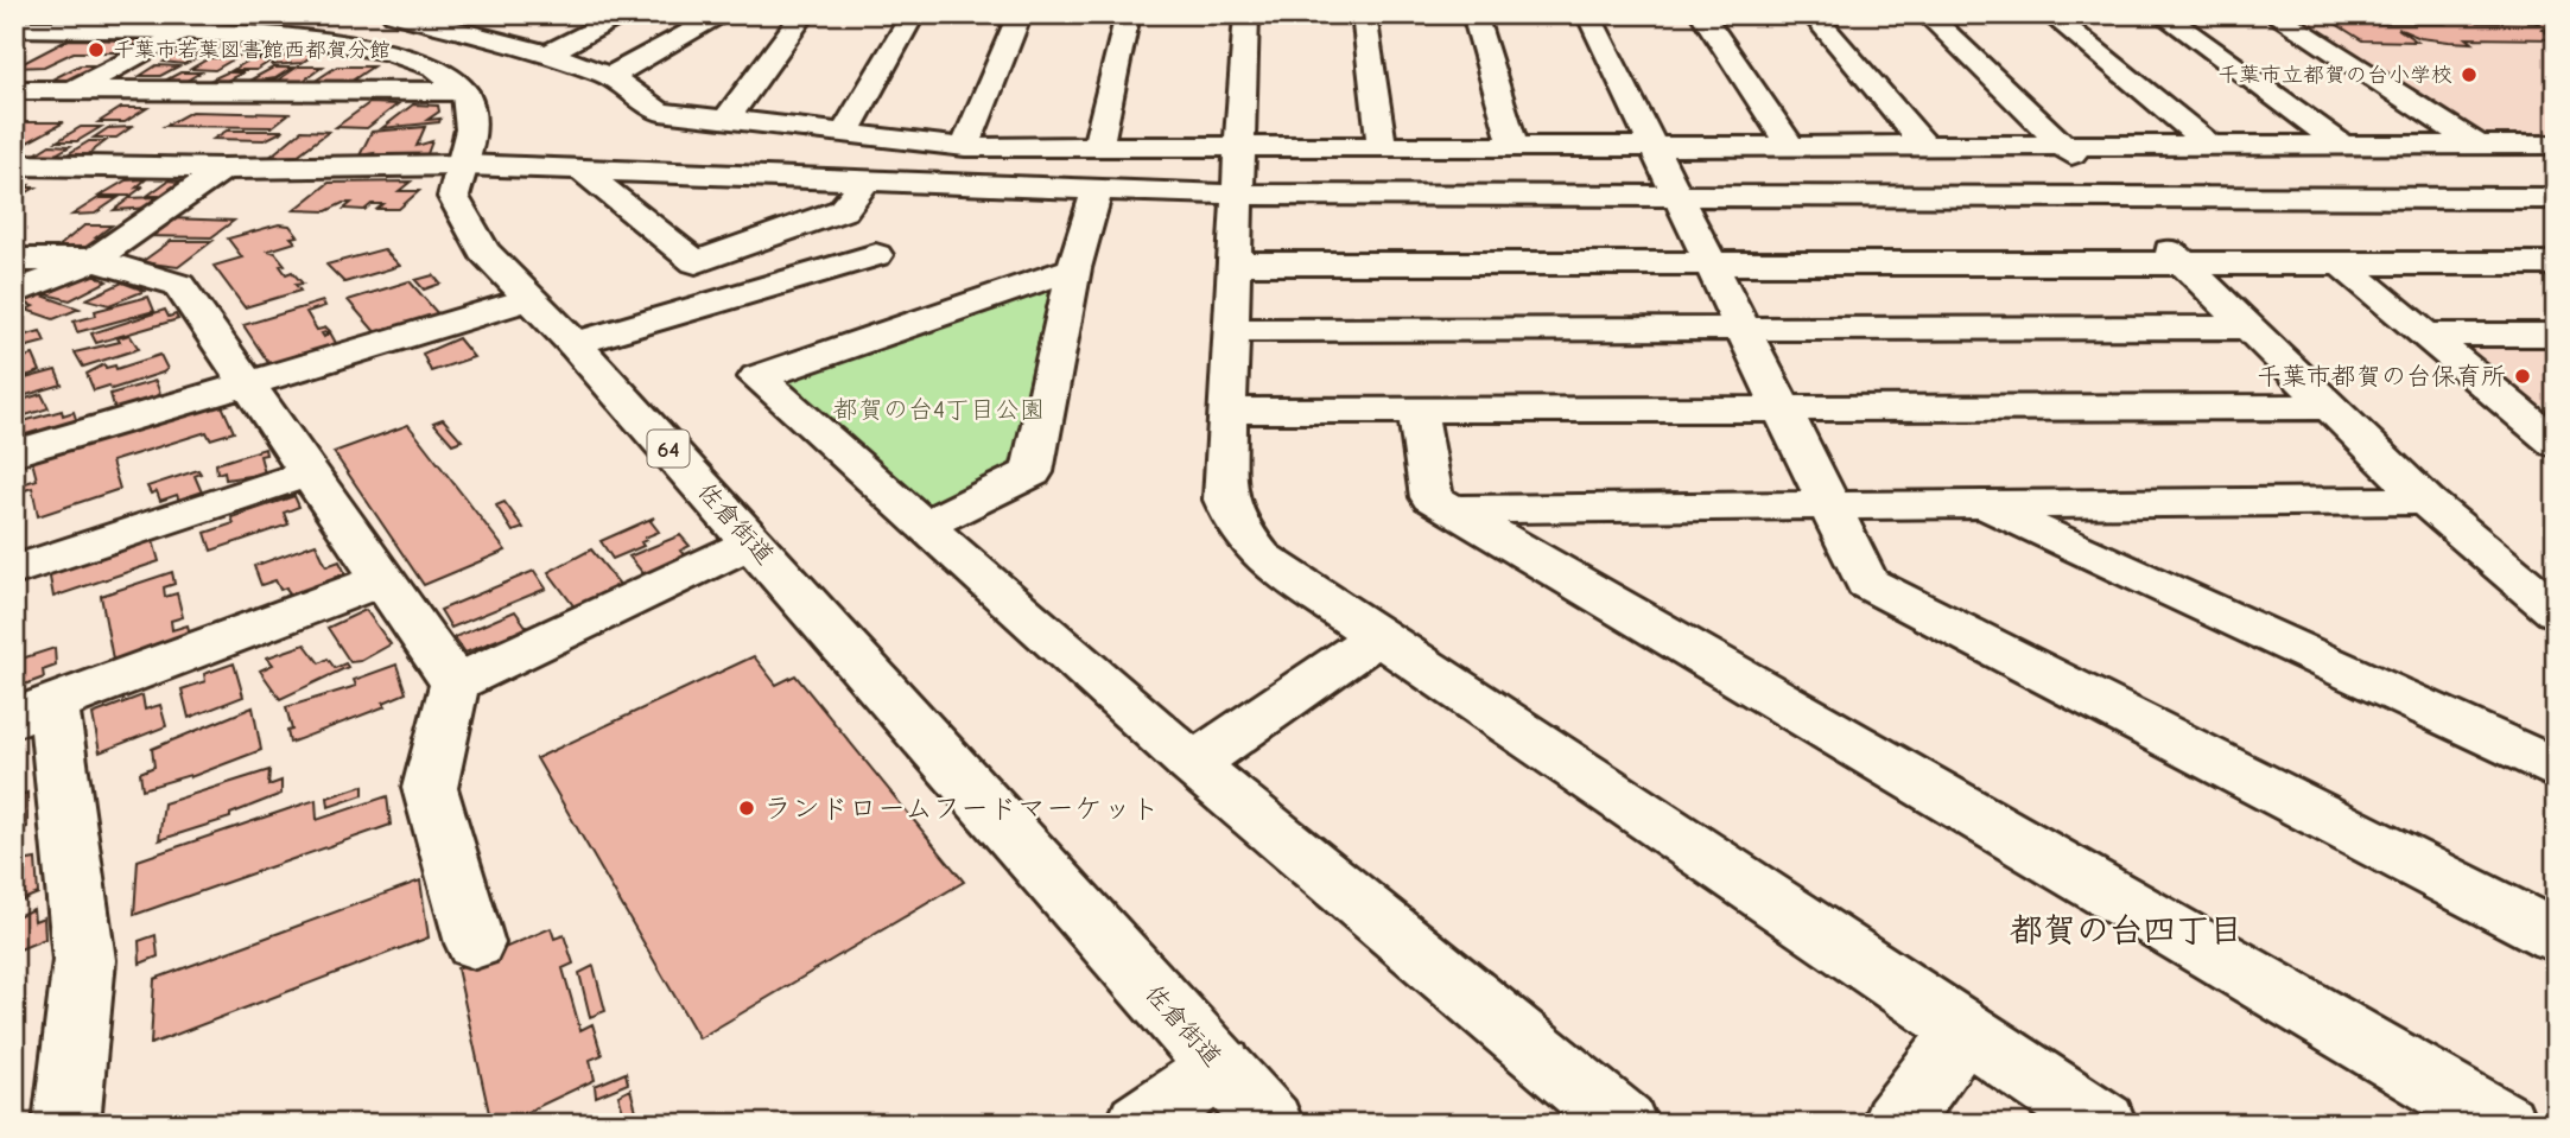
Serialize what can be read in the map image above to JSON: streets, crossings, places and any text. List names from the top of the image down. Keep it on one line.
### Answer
{"streets":{"street":["64","佐倉街道"]},"districts":["都賀の台四丁目"],"parks":["都賀の台4丁目公園"],"places":["千葉市若葉図書館西都賀分館","千葉市立都賀の台小学校","千葉市都賀の台保育所","ランドロームフードマーケット"]}
